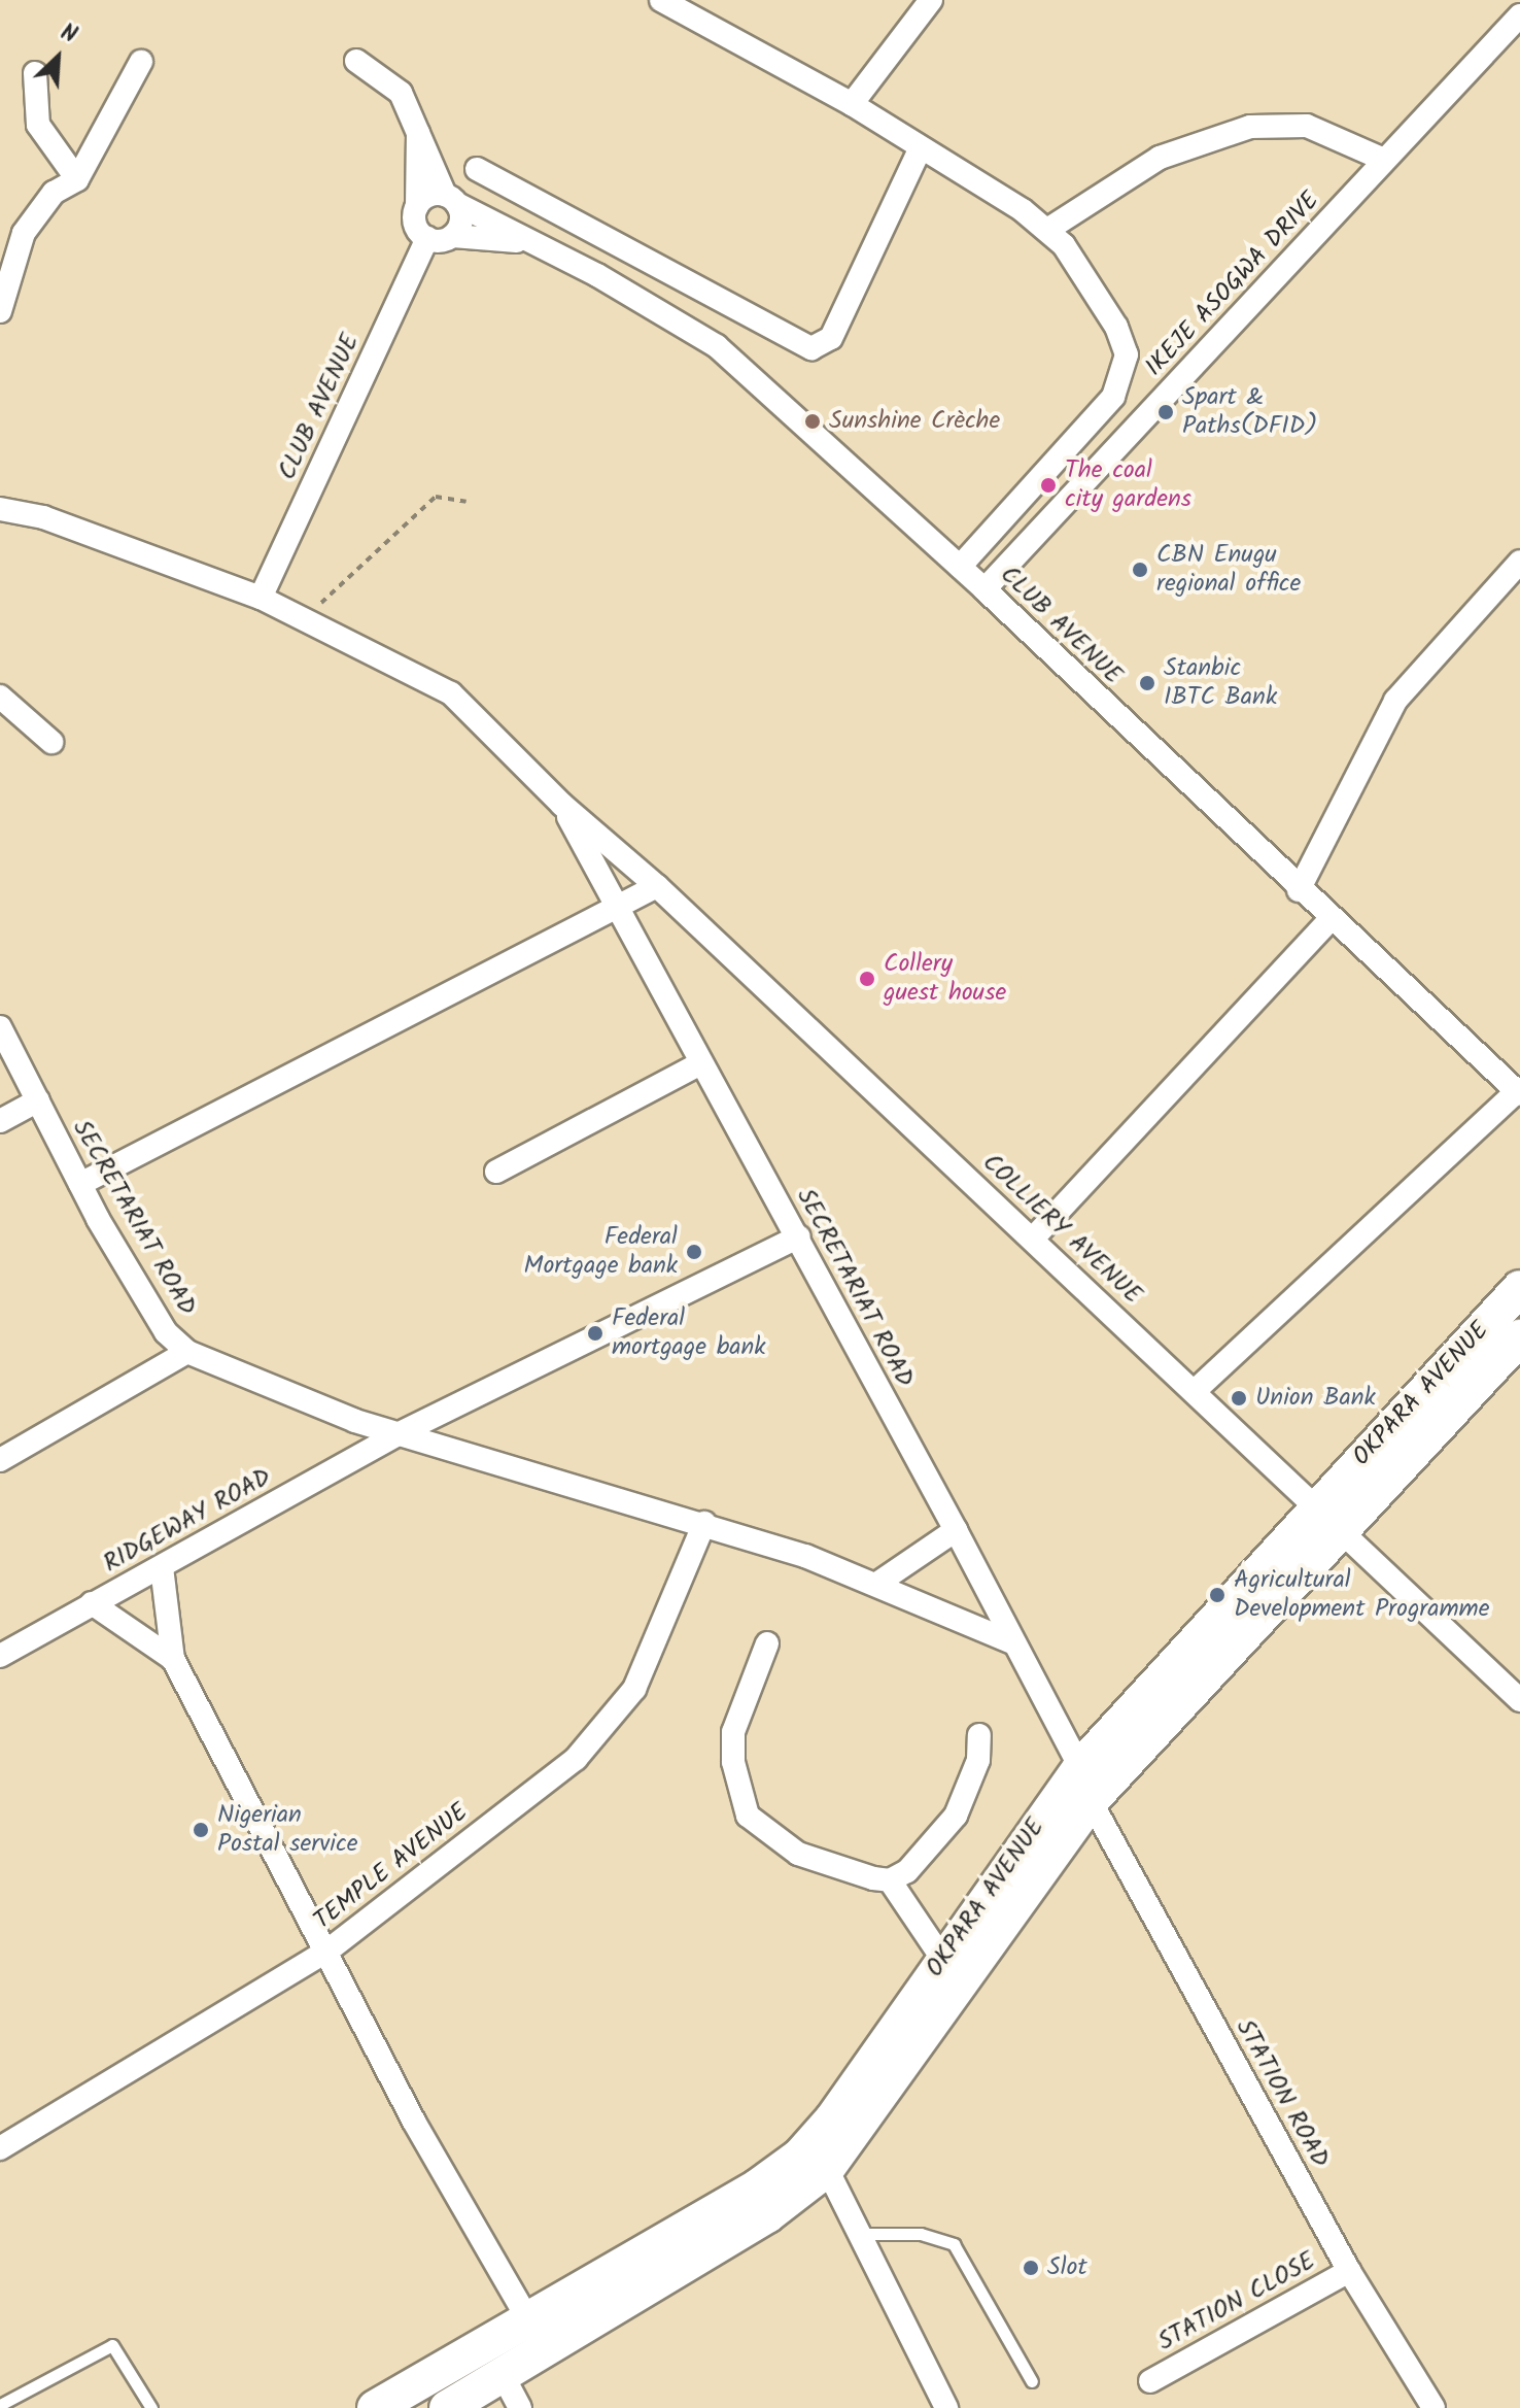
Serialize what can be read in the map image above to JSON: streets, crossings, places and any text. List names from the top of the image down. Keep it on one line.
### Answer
{"streets":{"main road":["OKPARA AVENUE"],"street":["IKEJE ASOGWA DRIVE","CLUB AVENUE","SECRETARIAT ROAD","COLLIERY AVENUE","RIDGEWAY ROAD","TEMPLE AVENUE","STATION ROAD","STATION CLOSE"]},"crossings":[["IKEJE ASOGWA DRIVE","CLUB AVENUE"],["SECRETARIAT ROAD","COLLIERY AVENUE"],["SECRETARIAT ROAD","OKPARA AVENUE"],["SECRETARIAT ROAD","RIDGEWAY ROAD"],["SECRETARIAT ROAD","TEMPLE AVENUE"],["SECRETARIAT ROAD","STATION ROAD"],["COLLIERY AVENUE","OKPARA AVENUE"],["OKPARA AVENUE","STATION ROAD"],["STATION ROAD","STATION CLOSE"]],"places":["Spart & Paths(DFID)","Sunshine Crèche","The coal city gardens","CBN Enugu regional office","Stanbic IBTC Bank","Collery guest house","Federal Mortgage bank","Federal mortgage bank","Union Bank","Agricultural Development Programme","Nigerian Postal service","Slot"],"north":"top right"}
